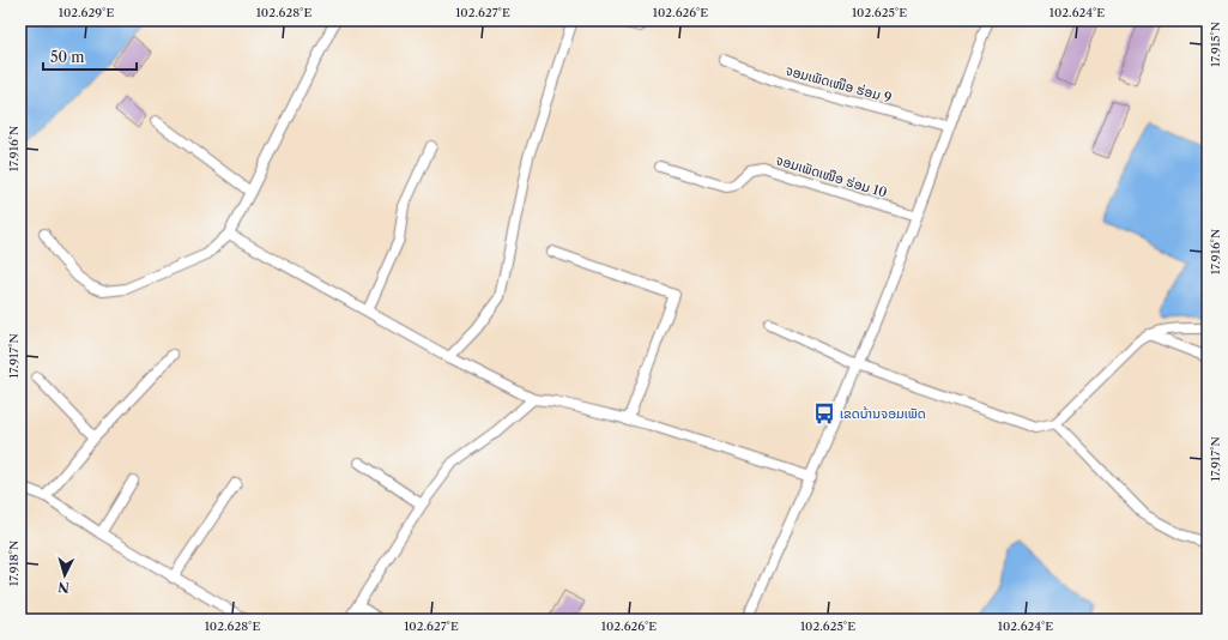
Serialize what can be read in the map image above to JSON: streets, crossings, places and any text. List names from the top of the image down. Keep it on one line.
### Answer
{"streets":{"street":["ຈອມເພັດເໜືອ ຮ່ອມ 9","ຈອມເພັດເໜືອ ຮ່ອມ 10"]},"places":{"bus stop":["ເຂດບ້ານຈອມເພັດ"]},"scale_bar":"50 m","north":"bottom","coordinates":["102.629°E","102.628°E","102.627°E","102.626°E","102.625°E","102.624°E","17.915°N","17.916°N","17.917°N","17.918°N"]}
